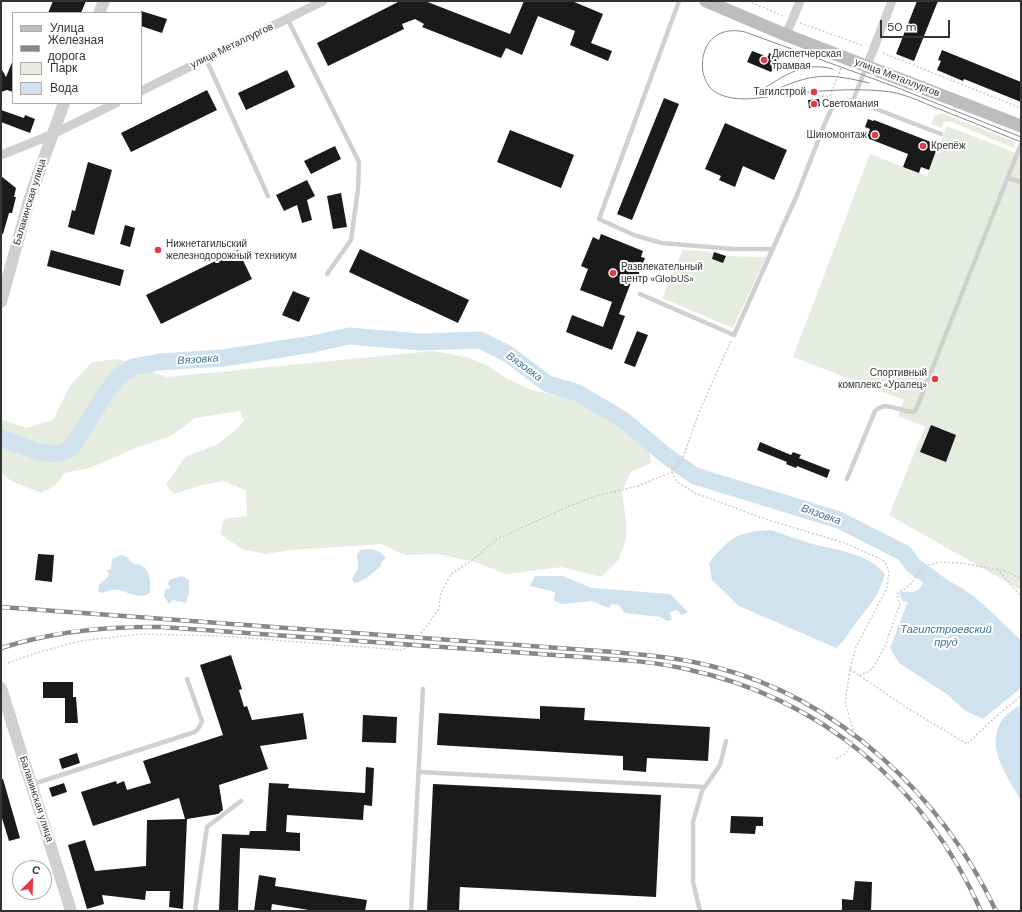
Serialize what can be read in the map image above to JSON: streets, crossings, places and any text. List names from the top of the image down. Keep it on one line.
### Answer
{"streets":{"main road":["улица Металлургов"],"street":["Балакинская улица"]},"water":["Вязовка","Тагилстроевский пруд"],"places":["Диспетчерская трамвая","Тагилстрой","Светомания","Шиномонтаж","Крепёж","Нижнетагильский железнодорожный техникум","Развлекательный центр «GlobUS»","Спортивный комплекс «Уралец»"],"legend":["Улица","Железная дорога","Парк","Вода"],"scale_bar":"50 m","north":"top right"}
